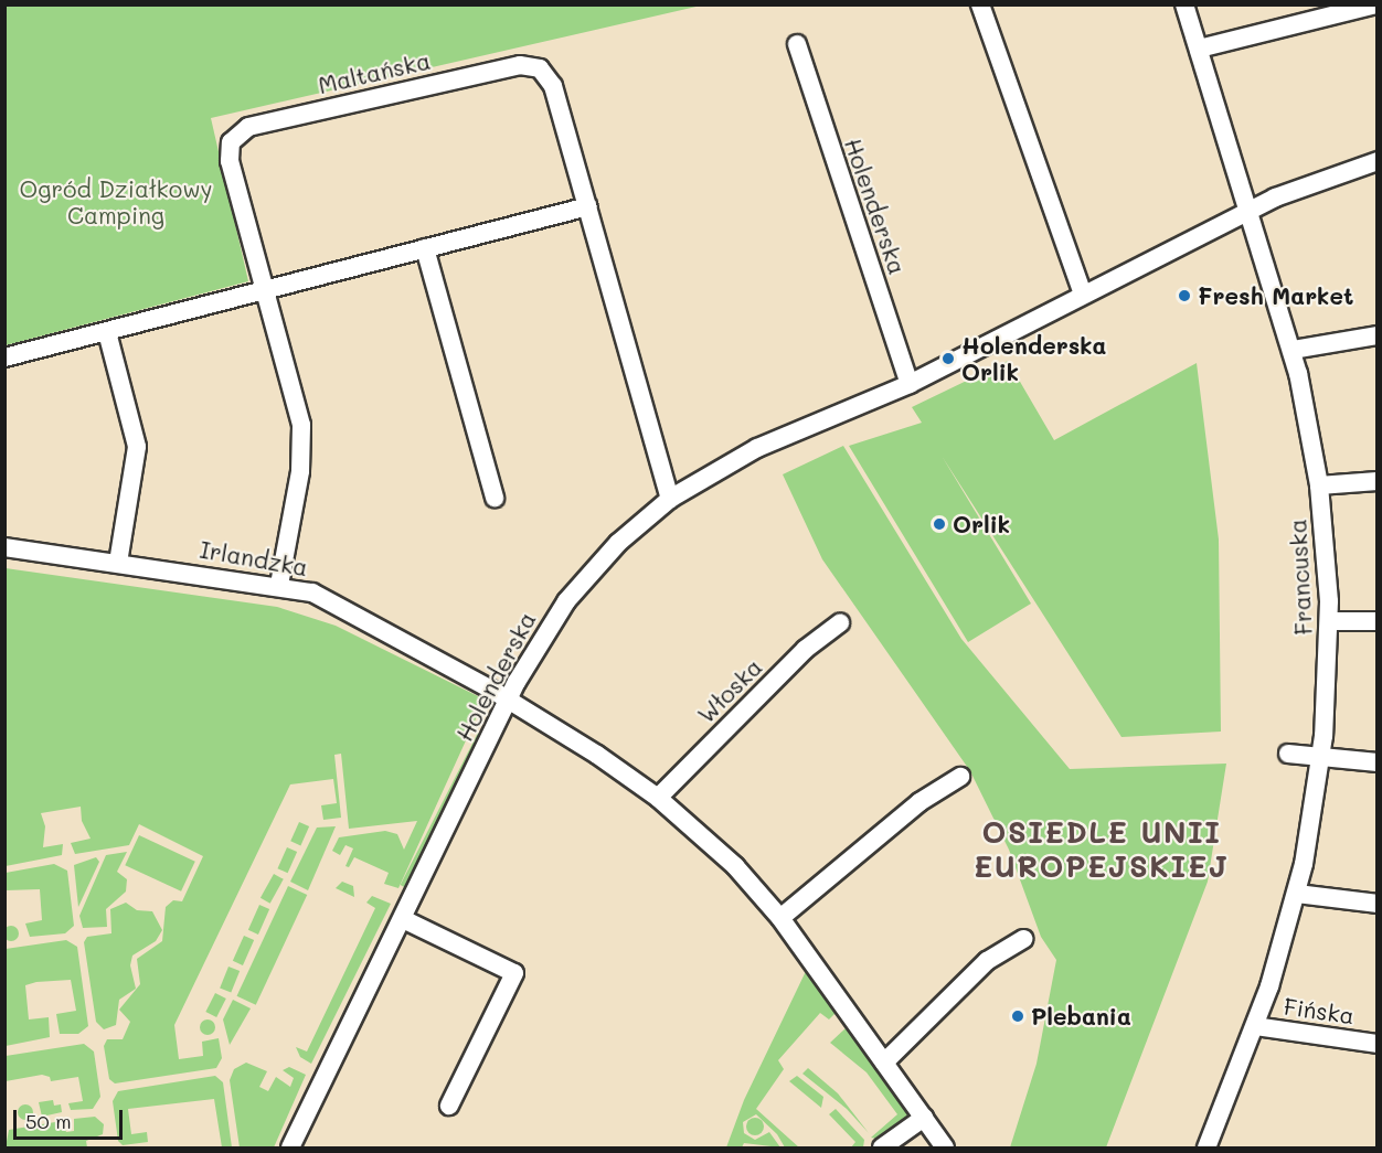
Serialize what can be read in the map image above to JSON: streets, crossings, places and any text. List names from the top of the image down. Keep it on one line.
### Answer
{"streets":{"street":["Maltańska","Holenderska","Irlandzka","Francuska","Włoska","Fińska"]},"crossings":[["Maltańska","Holenderska"],["Maltańska","Irlandzka"],["Holenderska","Irlandzka"],["Holenderska","Francuska"],["Francuska","Fińska"]],"districts":["OSIEDLE UNII EUROPEJSKIEJ"],"parks":["Ogród Działkowy Camping"],"places":["Fresh Market","Holenderska Orlik","Orlik","Plebania"],"scale_bar":"50 m"}
